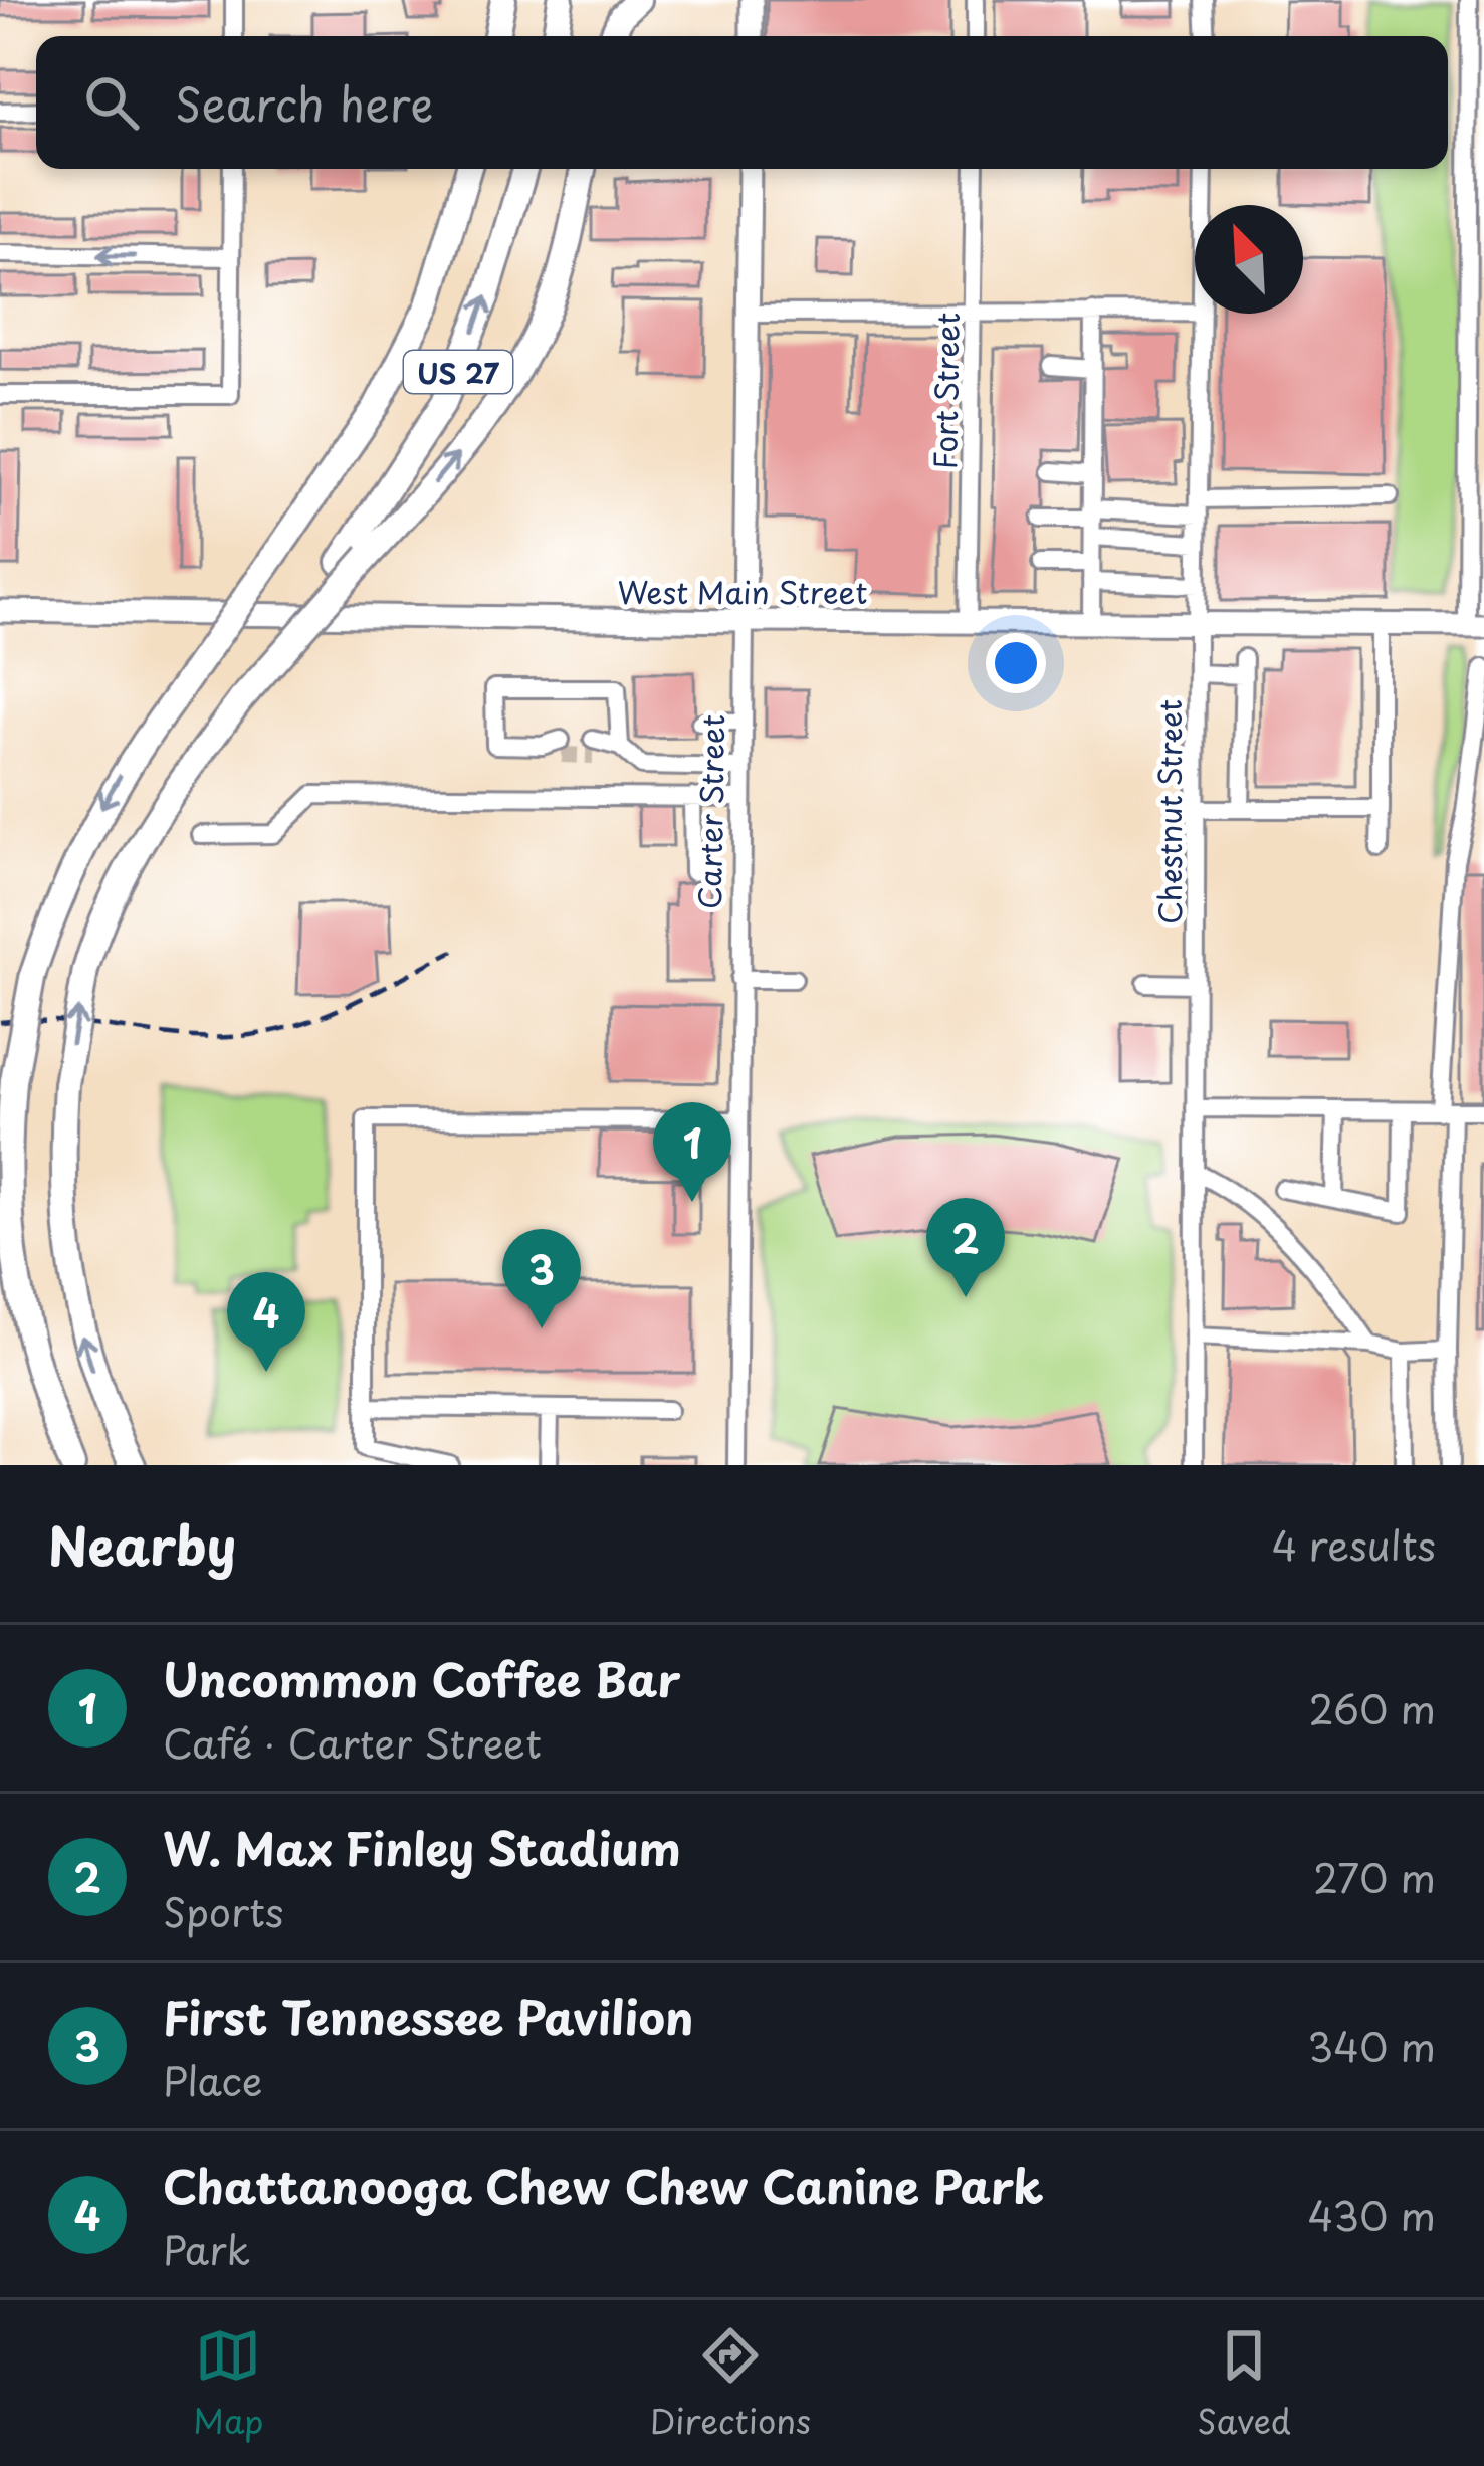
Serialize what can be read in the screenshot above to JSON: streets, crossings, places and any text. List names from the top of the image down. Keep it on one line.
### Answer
{"streets":{"highway":["US 27"],"main road":["West Main Street","Carter Street"],"street":["Fort Street","Chestnut Street"]},"crossings":[["Fort Street","West Main Street"],["West Main Street","Carter Street"],["West Main Street","Chestnut Street"]],"north":"top left","page":{"search":"Search here","pins":["1","2","3","4"],"heading":["Nearby","4 results"],"list":[{"mark":"1","name":"Uncommon Coffee Bar","note":"Café · Carter Street","value":"260 m"},{"mark":"2","name":"W. Max Finley Stadium","note":"Sports","value":"270 m"},{"mark":"3","name":"First Tennessee Pavilion","note":"Place","value":"340 m"},{"mark":"4","name":"Chattanooga Chew Chew Canine Park","note":"Park","value":"430 m"}],"nav":["Map","Directions","Saved"]}}
